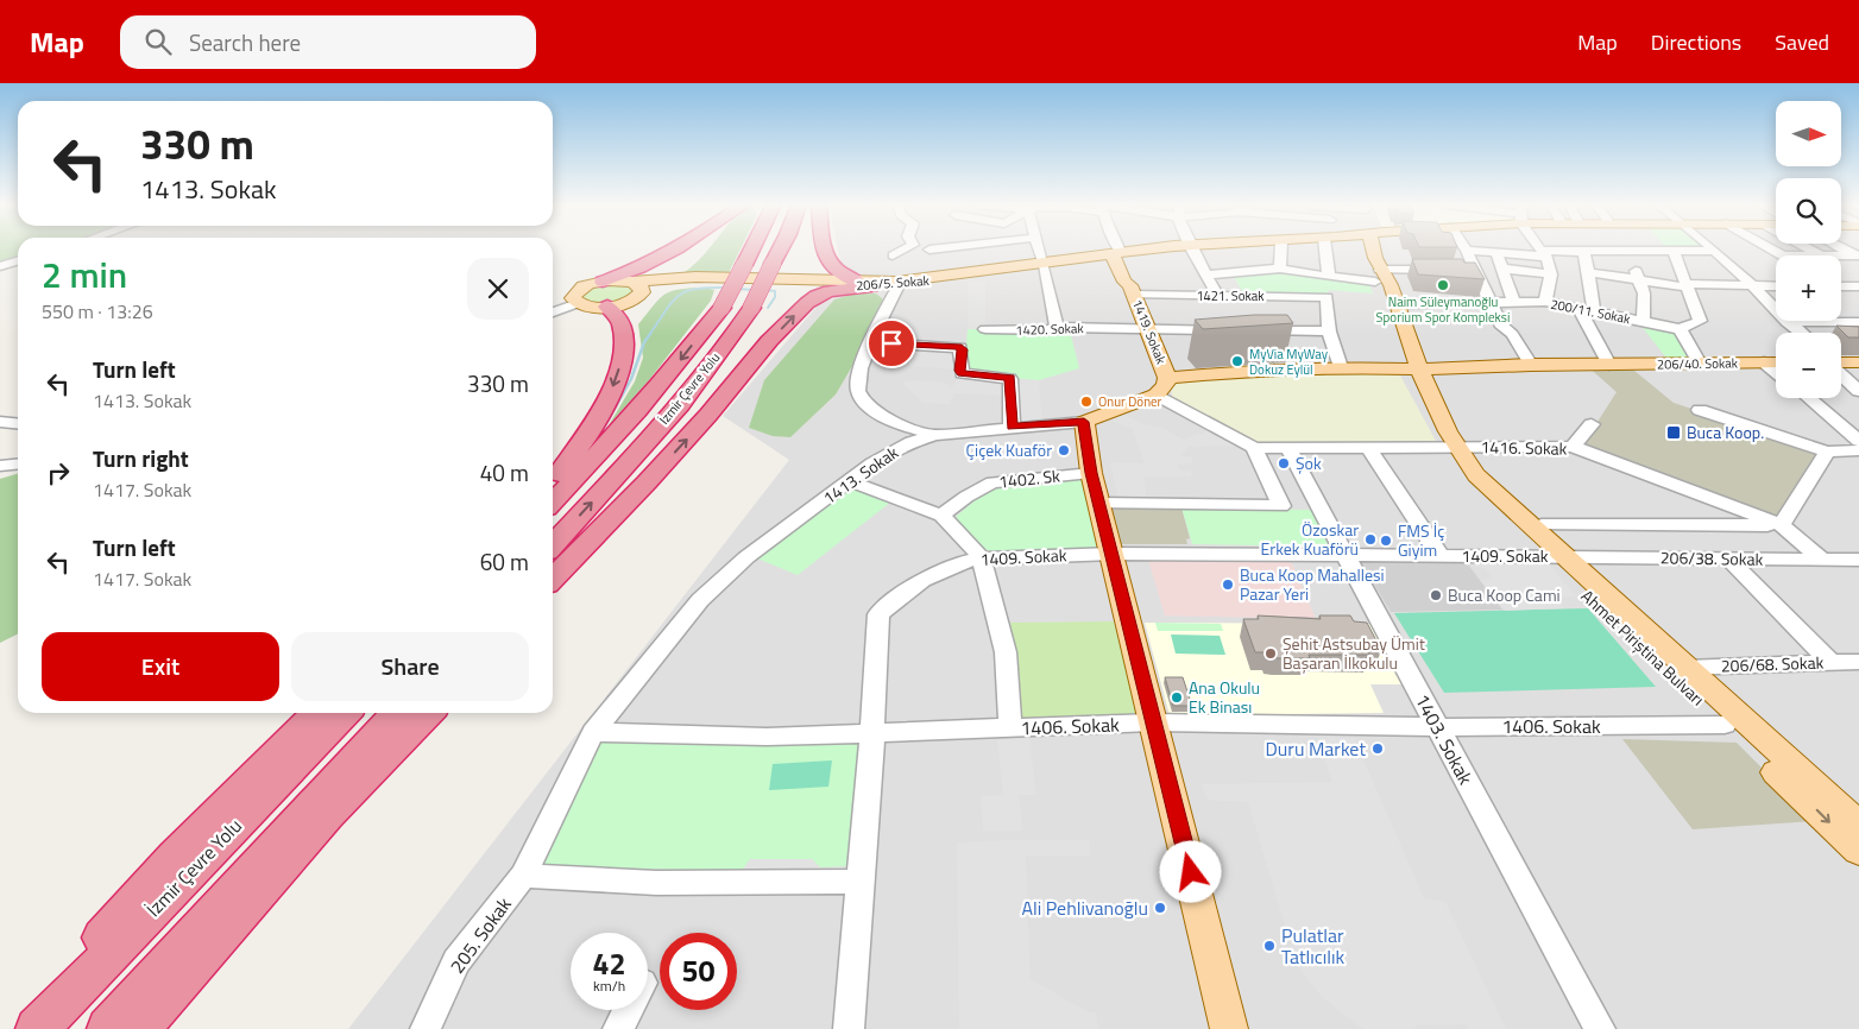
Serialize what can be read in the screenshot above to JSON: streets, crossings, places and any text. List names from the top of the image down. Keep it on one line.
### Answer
{"streets":{"highway":["İzmir Çevre Yolu"],"main road":["206/5. Sokak","1419. Sokak","206/40. Sokak","1413. Sokak","Ahmet Piriştina Bulvarı"],"street":["1421. Sokak","200/11. Sokak","1420. Sokak","1416. Sokak","1402. Sk","1409. Sokak","206/38. Sokak","206/68. Sokak","1406. Sokak","1403. Sokak","205. Sokak"]},"crossings":[["206/5. Sokak","1419. Sokak"],["1421. Sokak","1419. Sokak"],["200/11. Sokak","Ahmet Piriştina Bulvarı"],["1420. Sokak","1419. Sokak"],["1419. Sokak","1413. Sokak"],["1416. Sokak","206/38. Sokak"],["1416. Sokak","Ahmet Piriştina Bulvarı"],["1416. Sokak","1403. Sokak"],["1413. Sokak","Ahmet Piriştina Bulvarı"],["1413. Sokak","1406. Sokak"],["1413. Sokak","205. Sokak"],["1409. Sokak","206/38. Sokak"],["1409. Sokak","Ahmet Piriştina Bulvarı"],["1409. Sokak","1406. Sokak"],["1409. Sokak","1403. Sokak"],["206/38. Sokak","Ahmet Piriştina Bulvarı"],["Ahmet Piriştina Bulvarı","206/68. Sokak"],["Ahmet Piriştina Bulvarı","1406. Sokak"],["1406. Sokak","1403. Sokak"]],"places":{"other":["Naim Süleymanoğlu Sporium Spor Kompleksi","MyVia MyWay Dokuz Eylül","Onur Döner","Çiçek Kuaför","Şok","Özoskar Erkek Kuaförü","FMS İç Giyim","Buca Koop Mahallesi Pazar Yeri","Buca Koop Cami","Şehit Astsubay Ümit Başaran İlkokulu","Ana Okulu Ek Binası","Duru Market","Ali Pehlivanoğlu","Pulatlar Tatlıcılık"],"transit":["Buca Koop."]},"north":"right","page":{"header":"Map","search":"Search here","nav":["Map","Directions","Saved"],"map_buttons":["+","−"],"turn":["330 m","1413. Sokak"],"heading":["2 min","550 m · 13:26"],"list":[{"name":"Turn left","note":"1413. Sokak","value":"330 m"},{"name":"Turn right","note":"1417. Sokak","value":"40 m"},{"name":"Turn left","note":"1417. Sokak","value":"60 m"}],"buttons":["Exit","Share"],"speed":"42 km/h","limit":"50"}}
